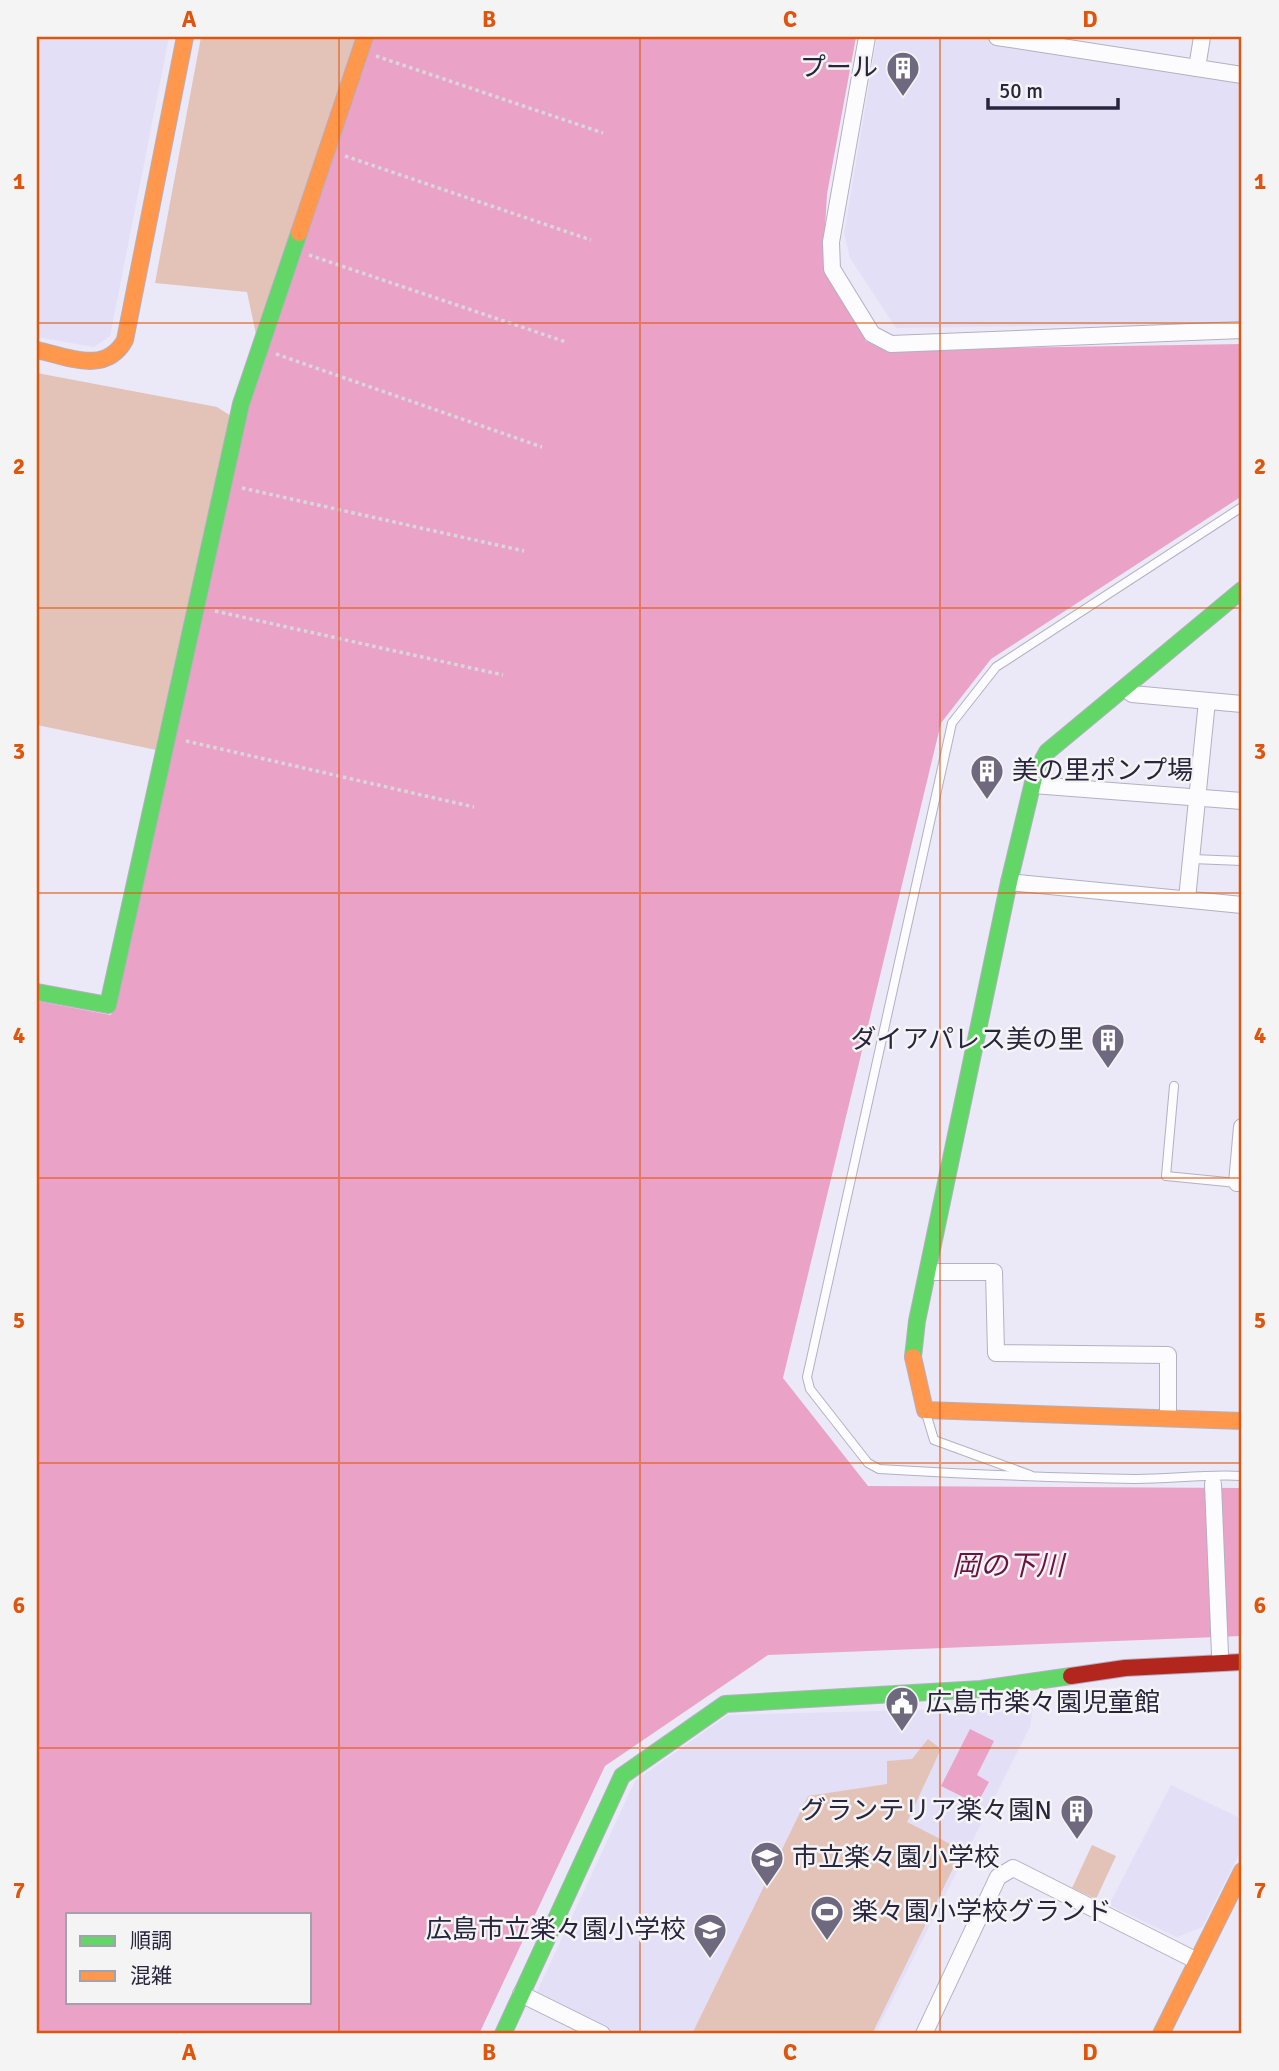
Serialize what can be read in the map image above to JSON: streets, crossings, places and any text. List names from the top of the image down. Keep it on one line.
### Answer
{"water":["岡の下川"],"places":{"building":["プール","美の里ポンプ場","ダイアパレス美の里","グランテリア楽々園N"],"public building":["広島市楽々園児童館"],"school or university":["市立楽々園小学校","広島市立楽々園小学校"],"sports":["楽々園小学校グランド"]},"legend":["順調","混雑"],"scale_bar":"50 m","grid":{"columns":["A","B","C","D"],"rows":["1","2","3","4","5","6","7"]}}
